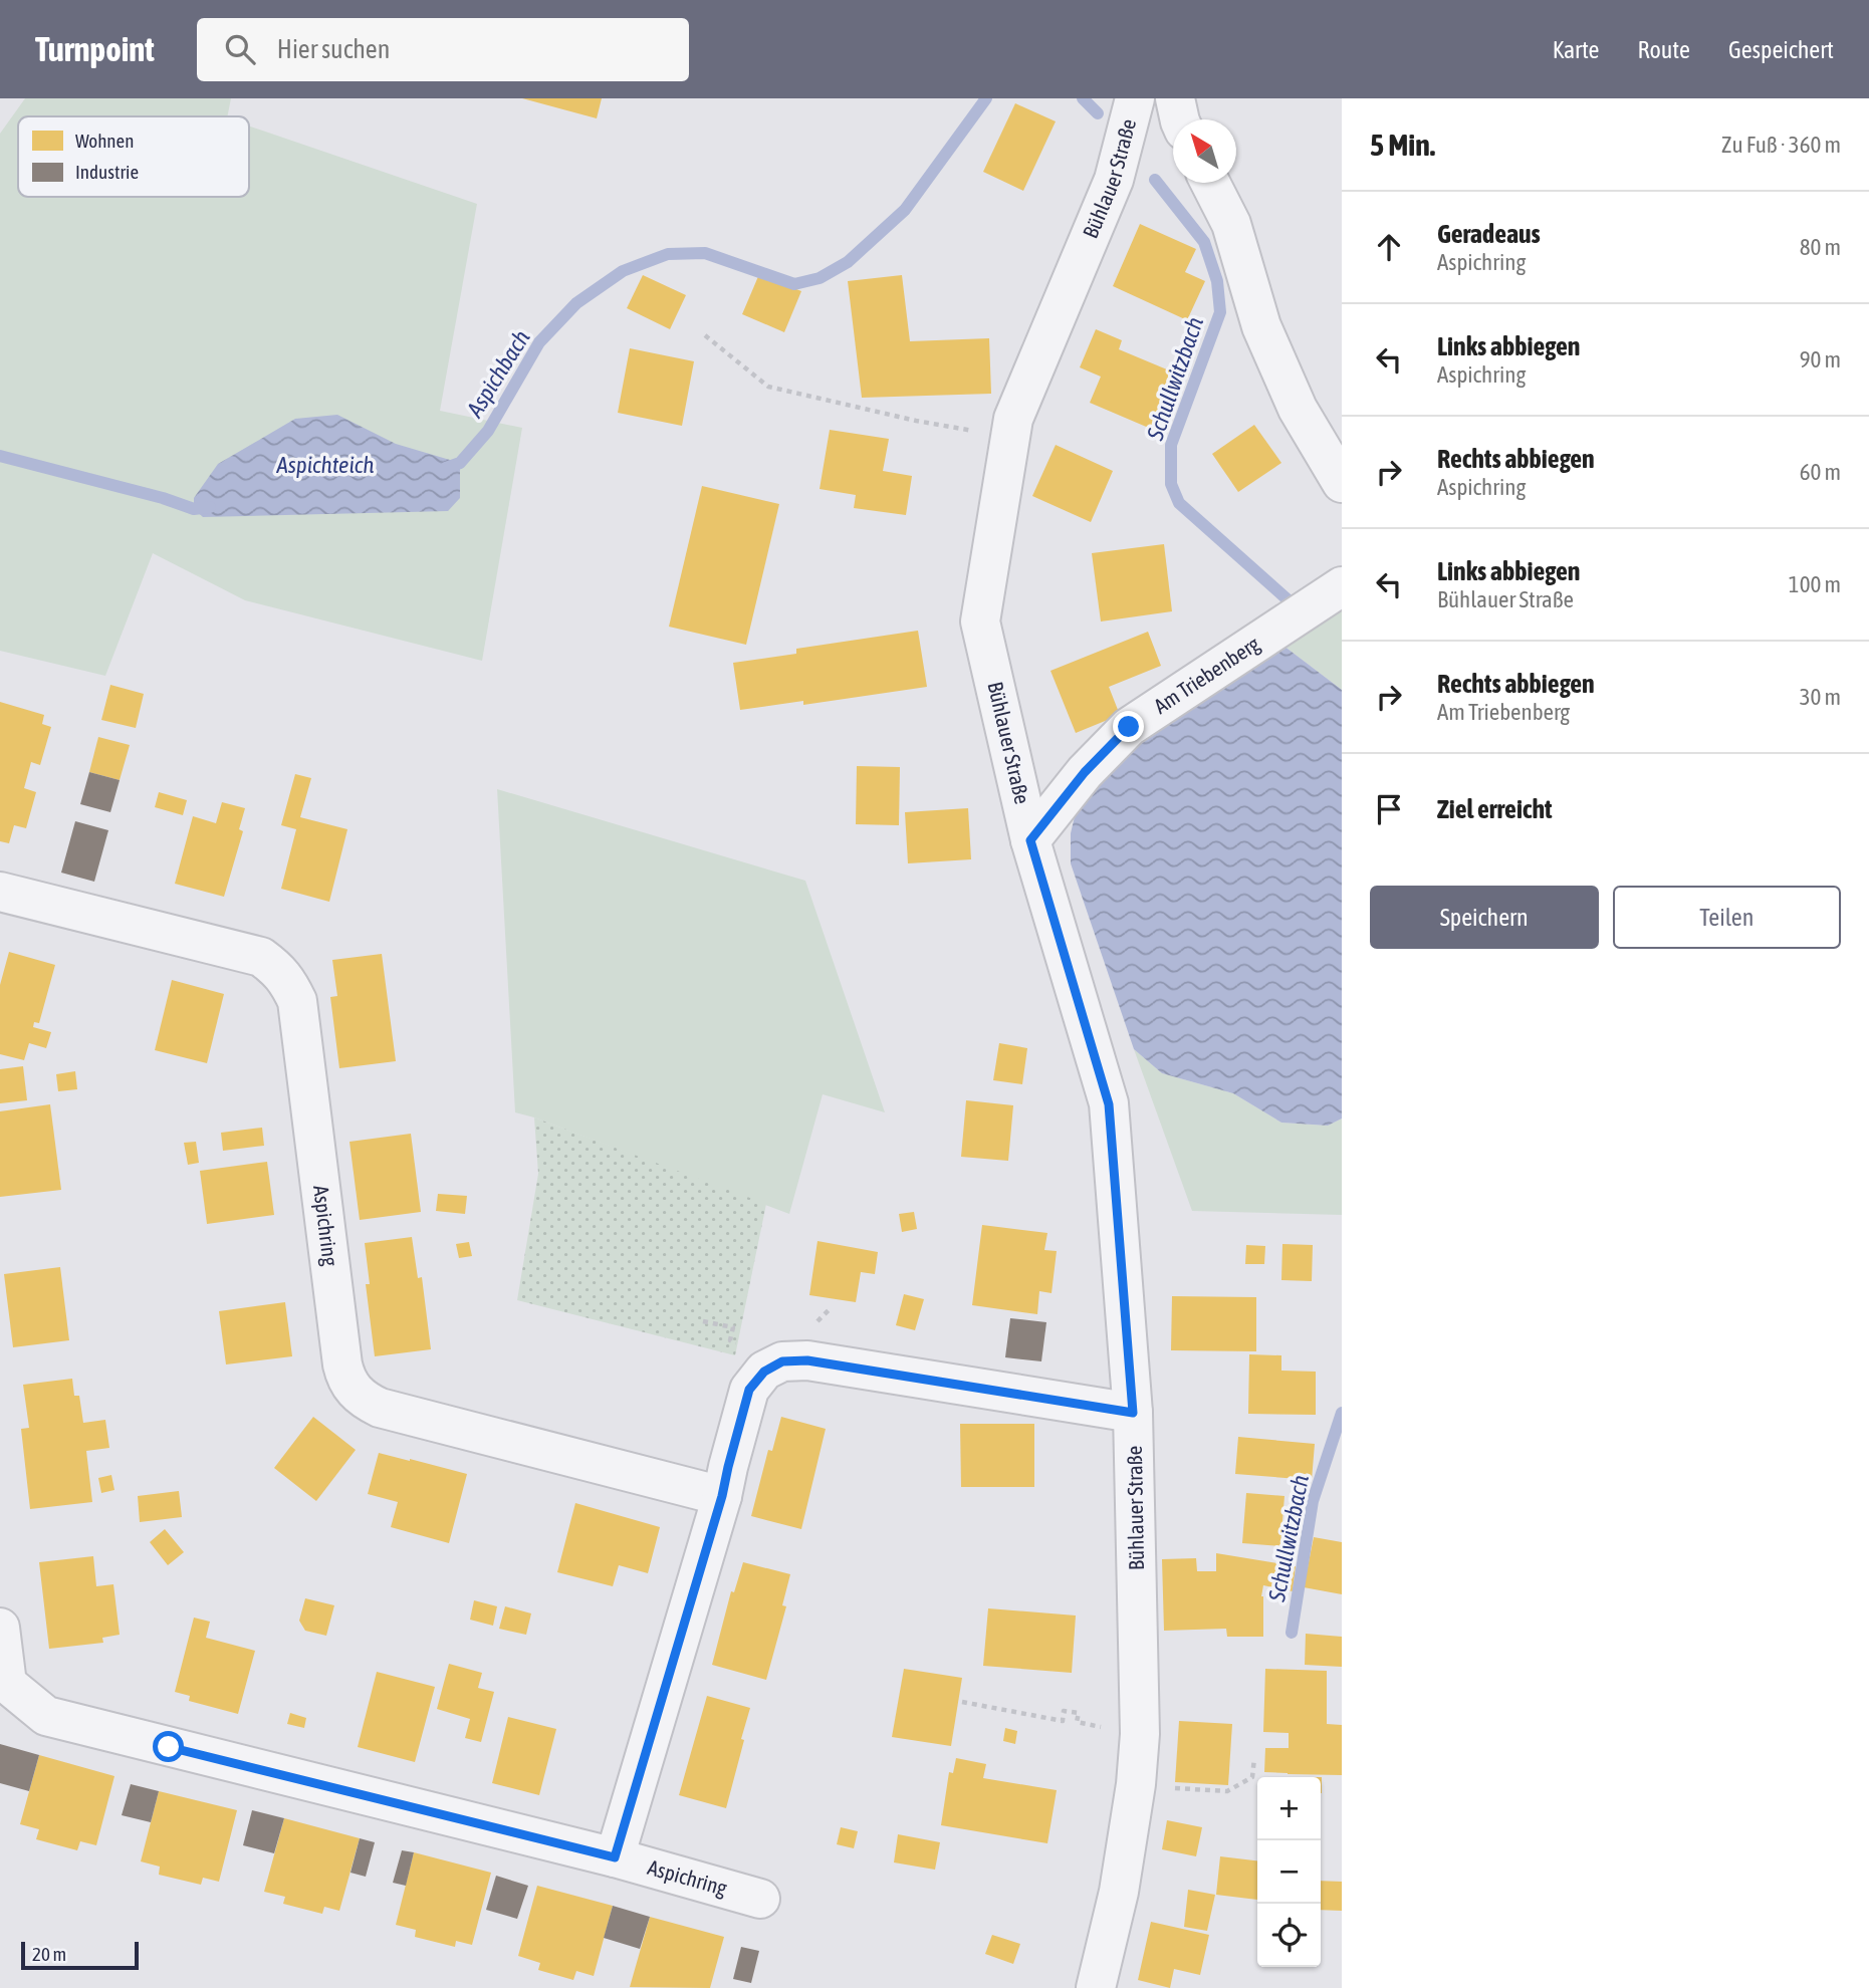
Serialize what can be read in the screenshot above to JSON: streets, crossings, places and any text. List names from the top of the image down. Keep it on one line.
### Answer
{"streets":{"street":["Bühlauer Straße","Am Triebenberg","Aspichring"]},"crossings":[["Bühlauer Straße","Am Triebenberg"]],"water":["Aspichbach","Schullwitzbach","Aspichteich"],"legend":["Wohnen","Industrie"],"scale_bar":"20 m","north":"top left","page":{"header":"Turnpoint","search":"Hier suchen","nav":["Karte","Route","Gespeichert"],"heading":["5 Min.","Zu Fuß · 360 m"],"list":[["Geradeaus","Aspichring","80 m"],["Links abbiegen","Aspichring","90 m"],["Rechts abbiegen","Aspichring","60 m"],["Links abbiegen","Bühlauer Straße","100 m"],["Rechts abbiegen","Am Triebenberg","30 m"],"Ziel erreicht"],"buttons":["Speichern","Teilen"],"map_buttons":["+","−"],"scale":"20 m"}}
